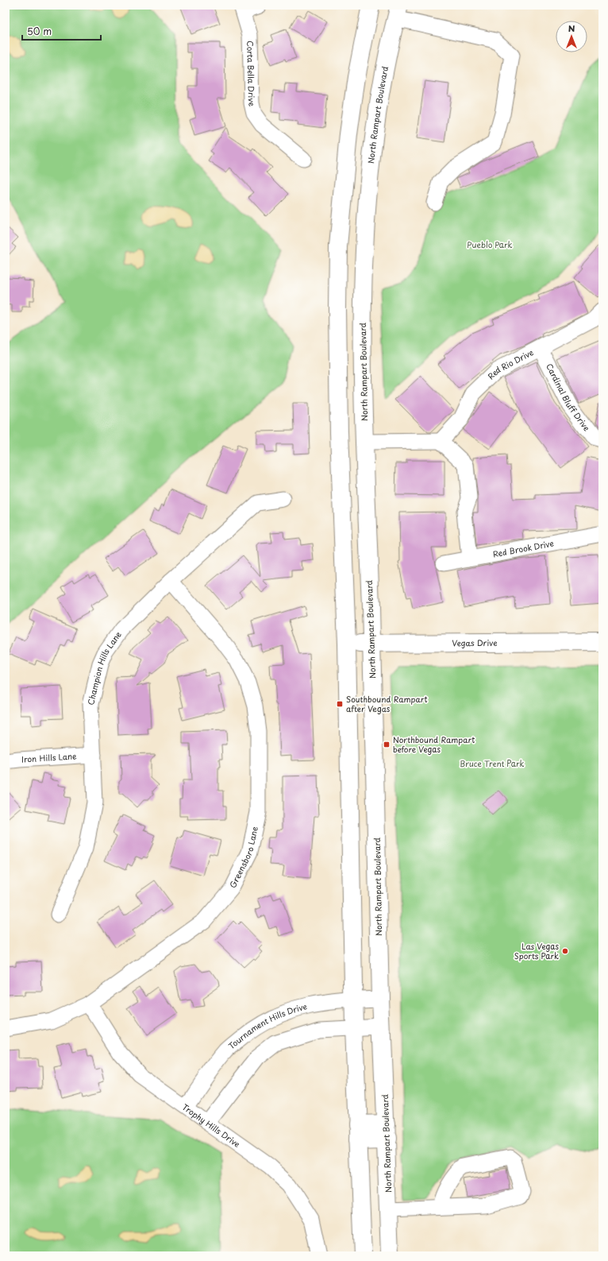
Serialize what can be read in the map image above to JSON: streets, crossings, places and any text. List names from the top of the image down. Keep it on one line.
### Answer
{"streets":{"main road":["North Rampart Boulevard","Vegas Drive"],"street":["Corta Bella Drive","Red Rio Drive","Cardinal Bluff Drive","Red Brook Drive","Champion Hills Lane","Iron Hills Lane","Greensboro Lane","Tournament Hills Drive","Trophy Hills Drive"]},"crossings":[["North Rampart Boulevard","Vegas Drive"],["North Rampart Boulevard","Tournament Hills Drive"],["Red Rio Drive","Cardinal Bluff Drive"],["Champion Hills Lane","Iron Hills Lane"],["Champion Hills Lane","Greensboro Lane"],["Greensboro Lane","Trophy Hills Drive"],["Tournament Hills Drive","Trophy Hills Drive"]],"parks":["Pueblo Park","Bruce Trent Park"],"places":{"transit":["Southbound Rampart after Vegas","Northbound Rampart before Vegas"],"other":["Las Vegas Sports Park"]},"scale_bar":"50 m","north":"top"}
